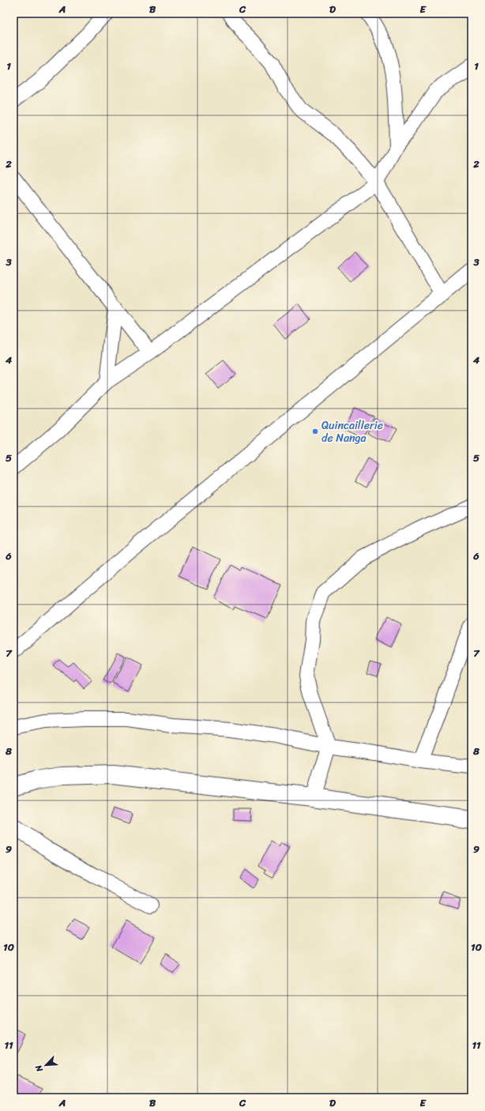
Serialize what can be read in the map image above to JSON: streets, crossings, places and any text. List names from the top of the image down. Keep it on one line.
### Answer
{"places":["Quincaillerie de Nanga"],"north":"bottom left","grid":{"columns":["A","B","C","D","E"],"rows":["1","2","3","4","5","6","7","8","9","10","11"]}}
